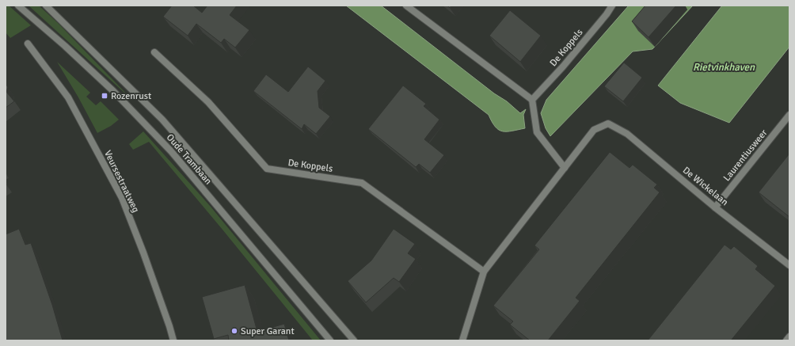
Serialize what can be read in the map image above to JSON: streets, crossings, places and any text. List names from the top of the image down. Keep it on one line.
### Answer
{"streets":{"street":["De Koppels","Laurentiusweer","Oude Trambaan","Veursestraatweg","De Wickelaan"]},"crossings":[["Laurentiusweer","De Wickelaan"]],"water":["Rietvinkhaven"],"places":{"transit":["Rozenrust"],"other":["Super Garant"]}}
